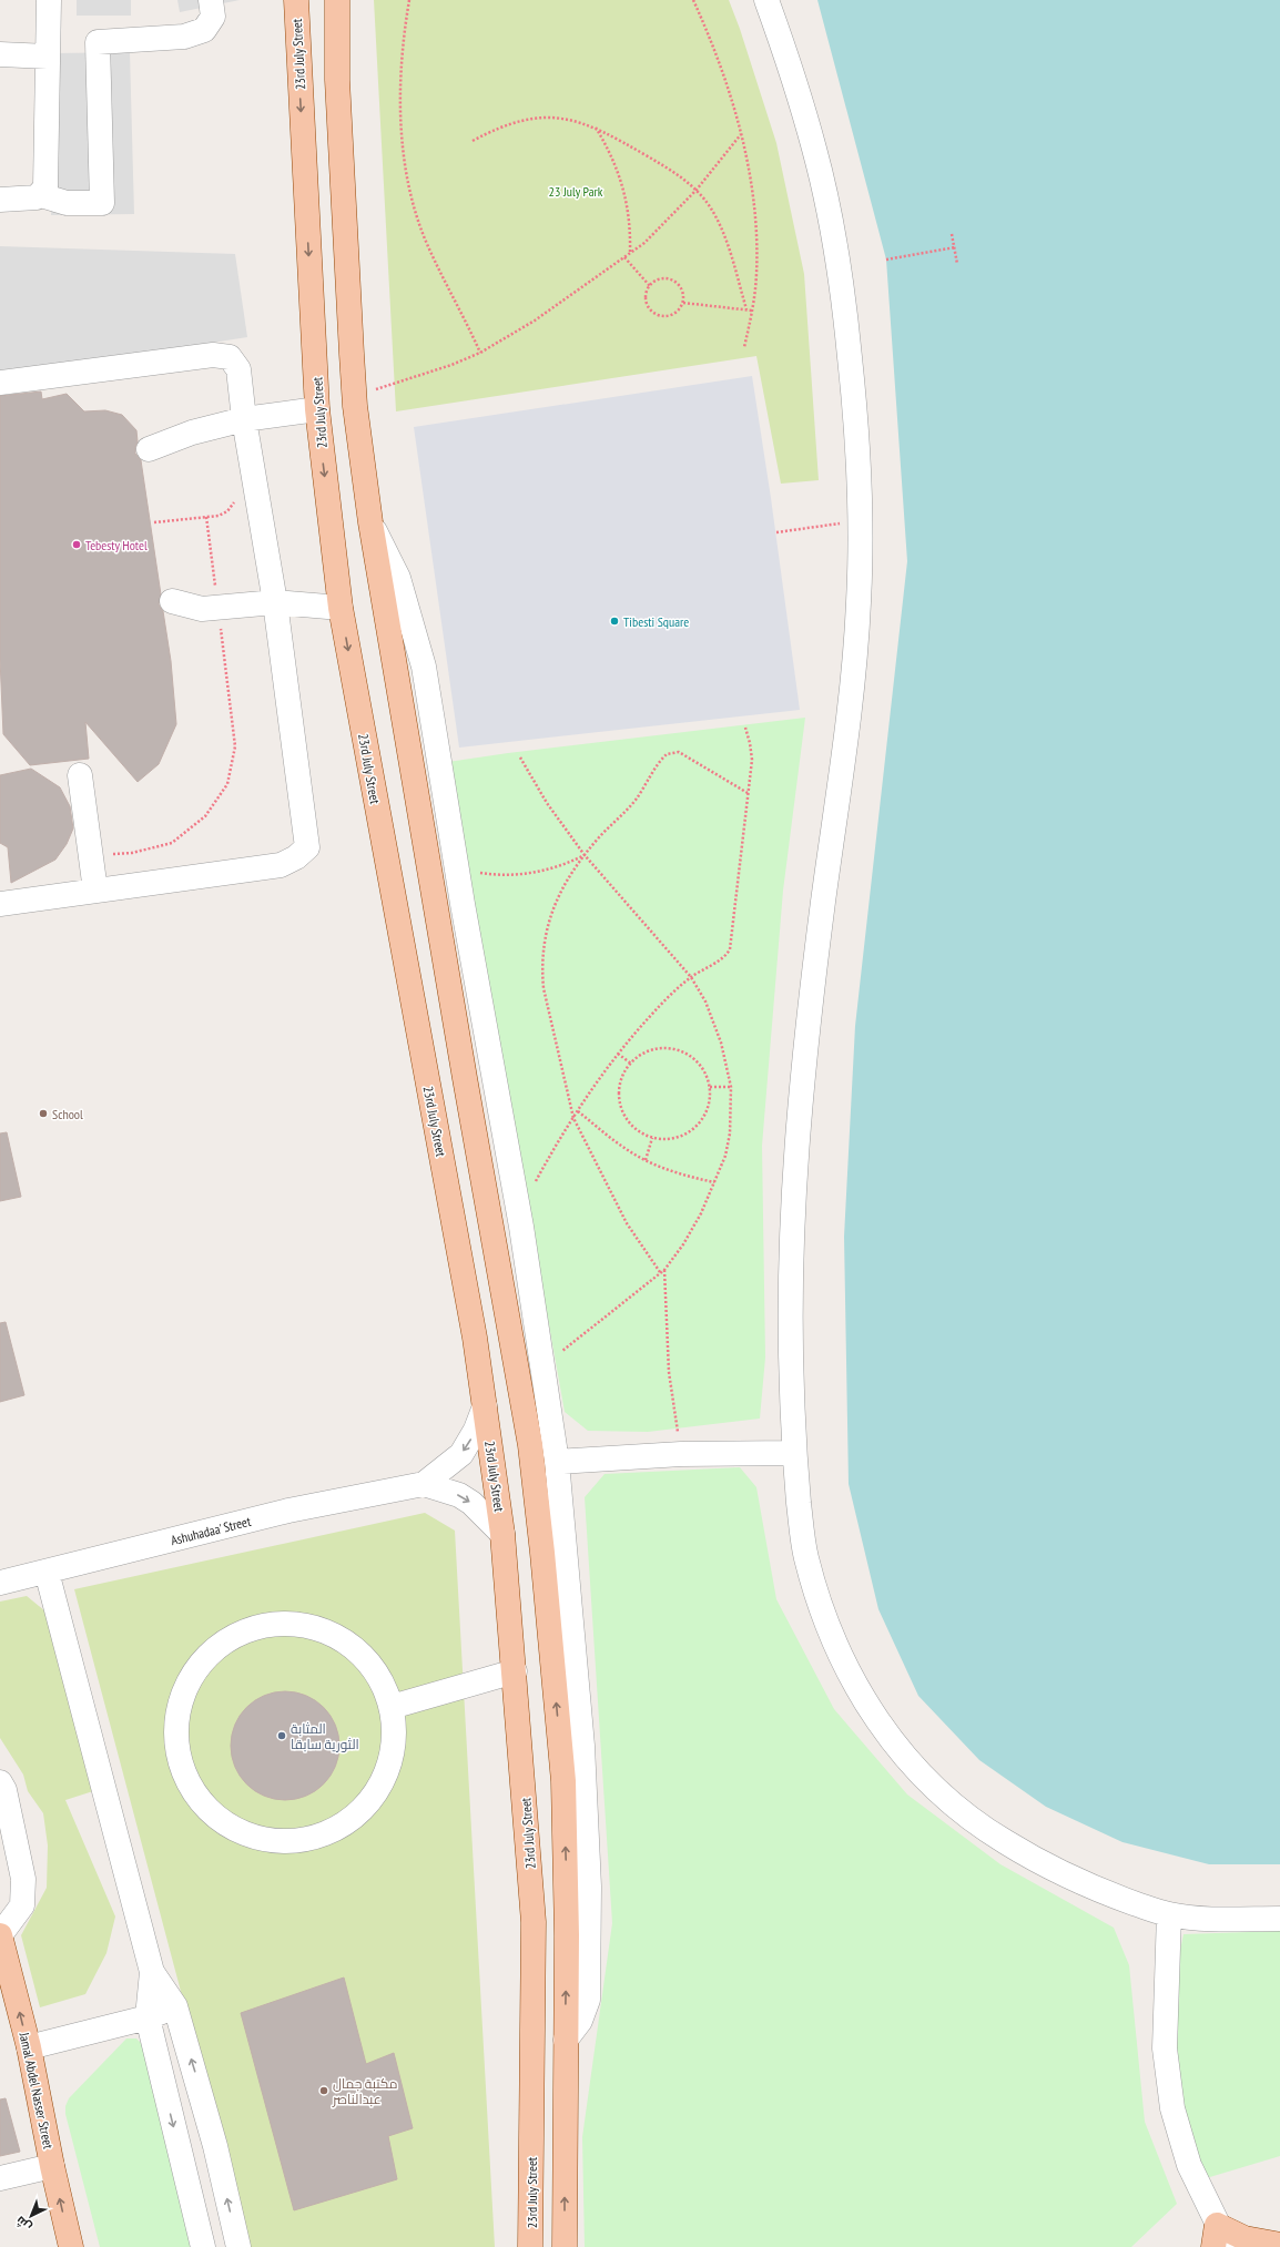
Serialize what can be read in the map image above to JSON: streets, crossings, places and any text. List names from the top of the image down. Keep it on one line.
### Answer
{"streets":{"main road":["23rd July Street","Jamal Abdel Nasser Street"],"street":["Ashuhadaa' Street"]},"crossings":[["23rd July Street","Ashuhadaa' Street"]],"one_way":["Jamal Abdel Nasser Street"],"parks":["23 July Park"],"places":["Tebesty Hotel","Tibesti Square","School","المثابة الثورية سابقا","مكتبة جمال عبدالناصر"],"north":"bottom left"}
